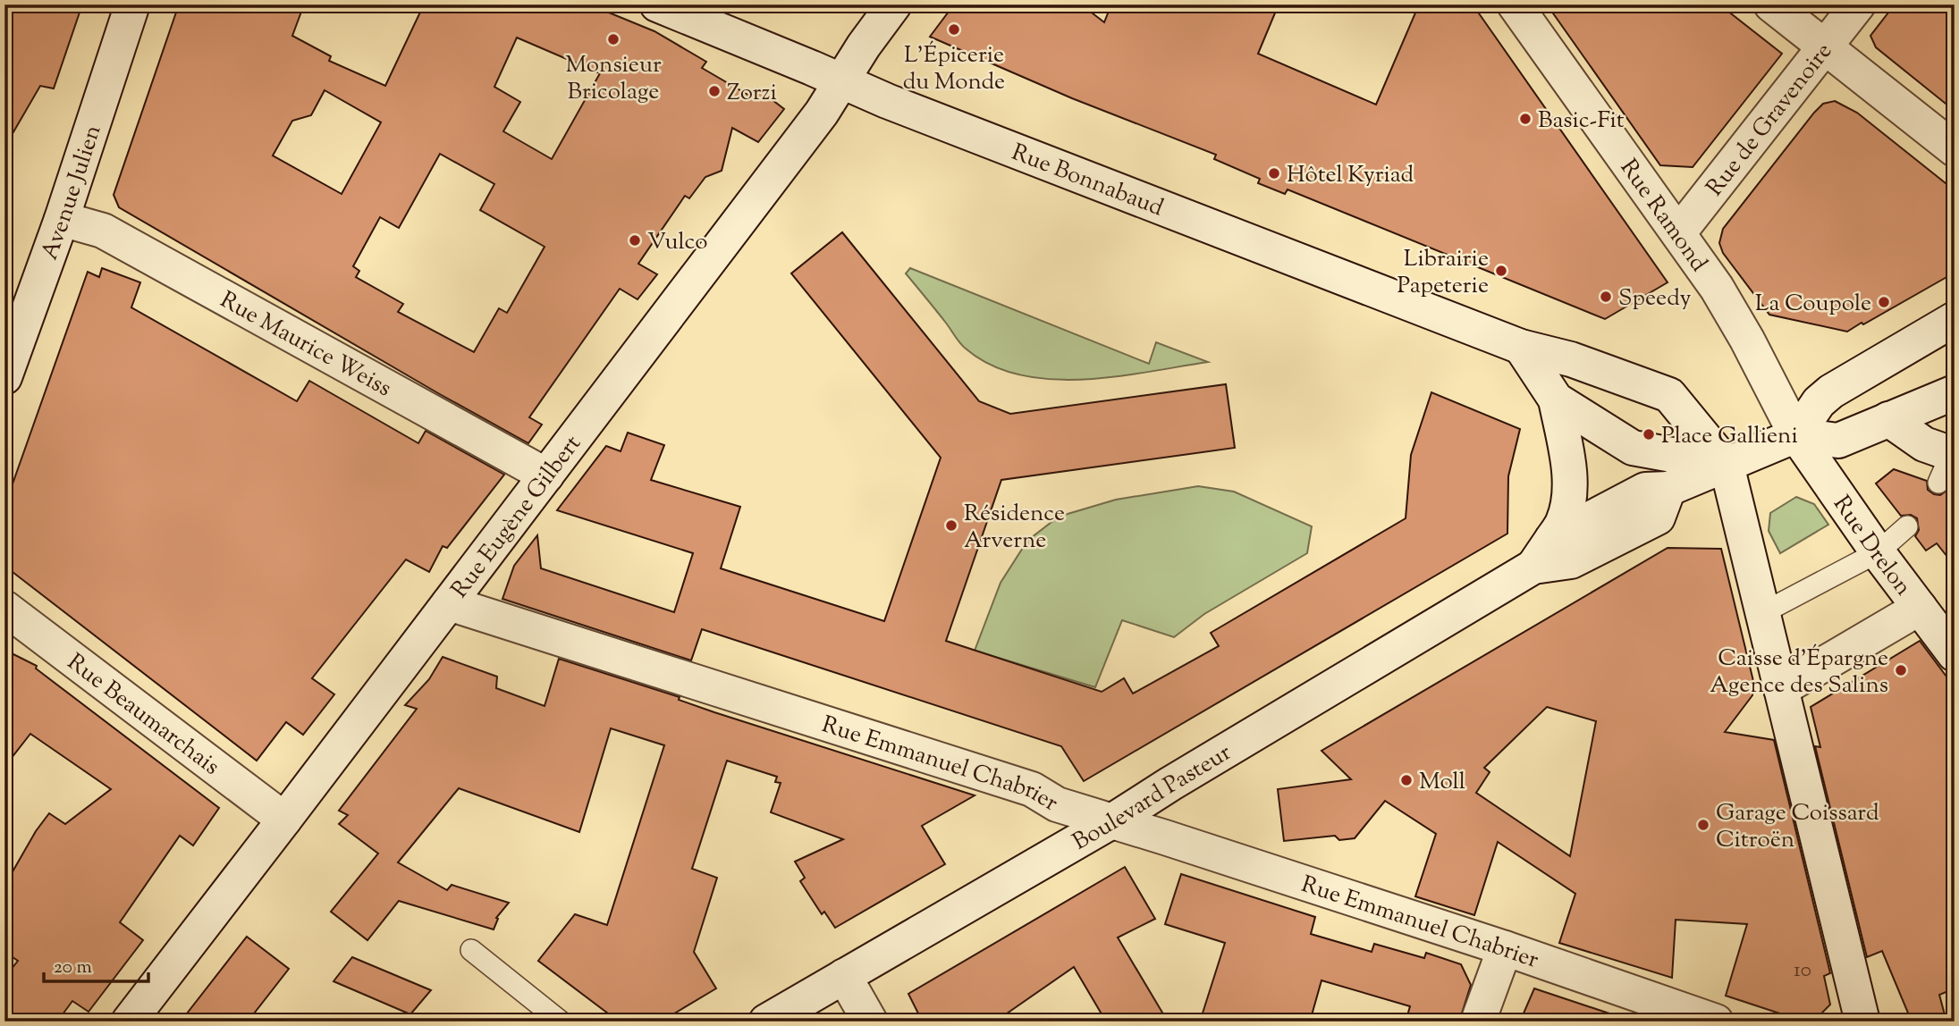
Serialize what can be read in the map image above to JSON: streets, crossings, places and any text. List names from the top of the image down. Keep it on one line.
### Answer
{"streets":{"main road":["Rue de Gravenoire","Rue Bonnabaud","Avenue Julien","Rue Ramond","Rue Maurice Weiss","Rue Eugène Gilbert","Rue Drelon","Rue Beaumarchais","Rue Emmanuel Chabrier","Boulevard Pasteur"]},"crossings":[["Rue de Gravenoire","Rue Ramond"],["Rue Bonnabaud","Rue Eugène Gilbert"],["Rue Bonnabaud","Boulevard Pasteur"],["Avenue Julien","Rue Maurice Weiss"],["Rue Ramond","Rue Drelon"],["Rue Ramond","Boulevard Pasteur"],["Rue Maurice Weiss","Rue Eugène Gilbert"],["Rue Eugène Gilbert","Rue Beaumarchais"],["Rue Eugène Gilbert","Rue Emmanuel Chabrier"],["Rue Drelon","Boulevard Pasteur"],["Rue Emmanuel Chabrier","Boulevard Pasteur"]],"places":["L'Épicerie du Monde","Monsieur Bricolage","Zorzi","Basic-Fit","Hôtel Kyriad","Vulco","Librairie Papeterie","Speedy","La Coupole","Place Gallieni","Résidence Arverne","Caisse d'Épargne Agence des Salins","Moll","Garage Coissard Citroën"],"house_numbers":["10"],"scale_bar":"20 m"}
